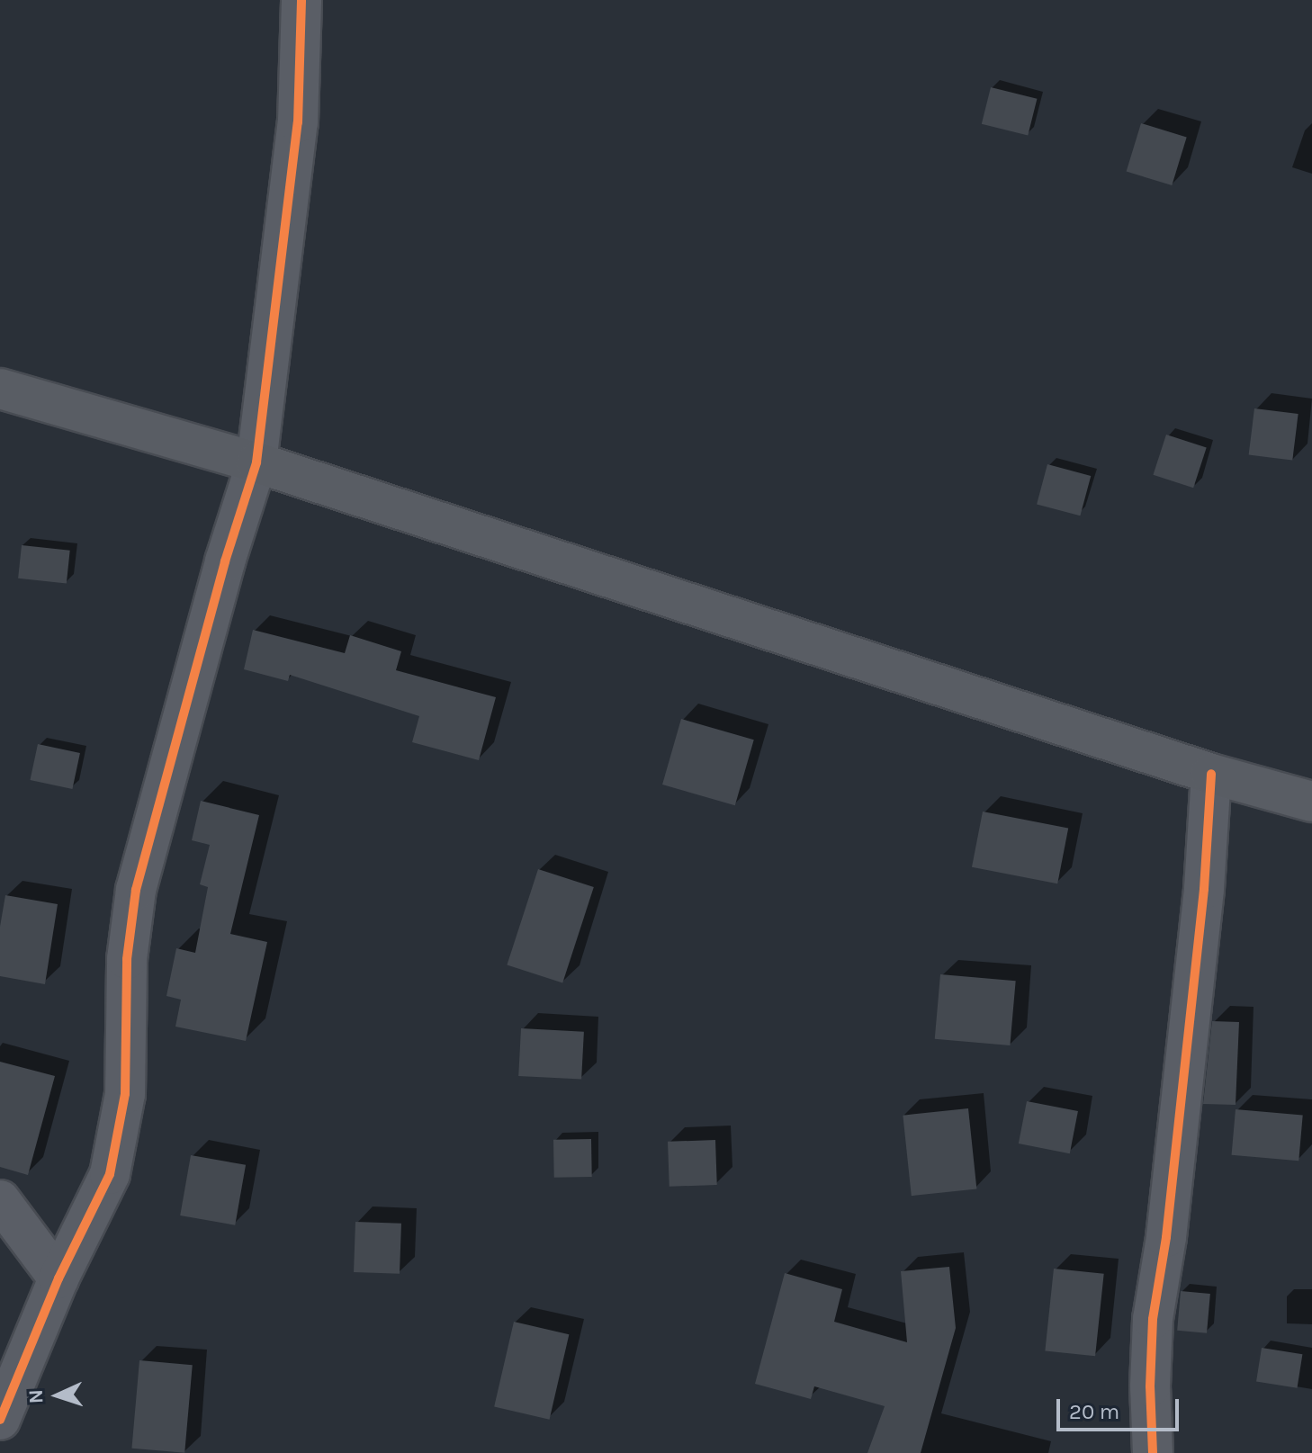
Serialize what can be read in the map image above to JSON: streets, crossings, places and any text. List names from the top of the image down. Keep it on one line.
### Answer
{"scale_bar":"20 m","north":"left"}
